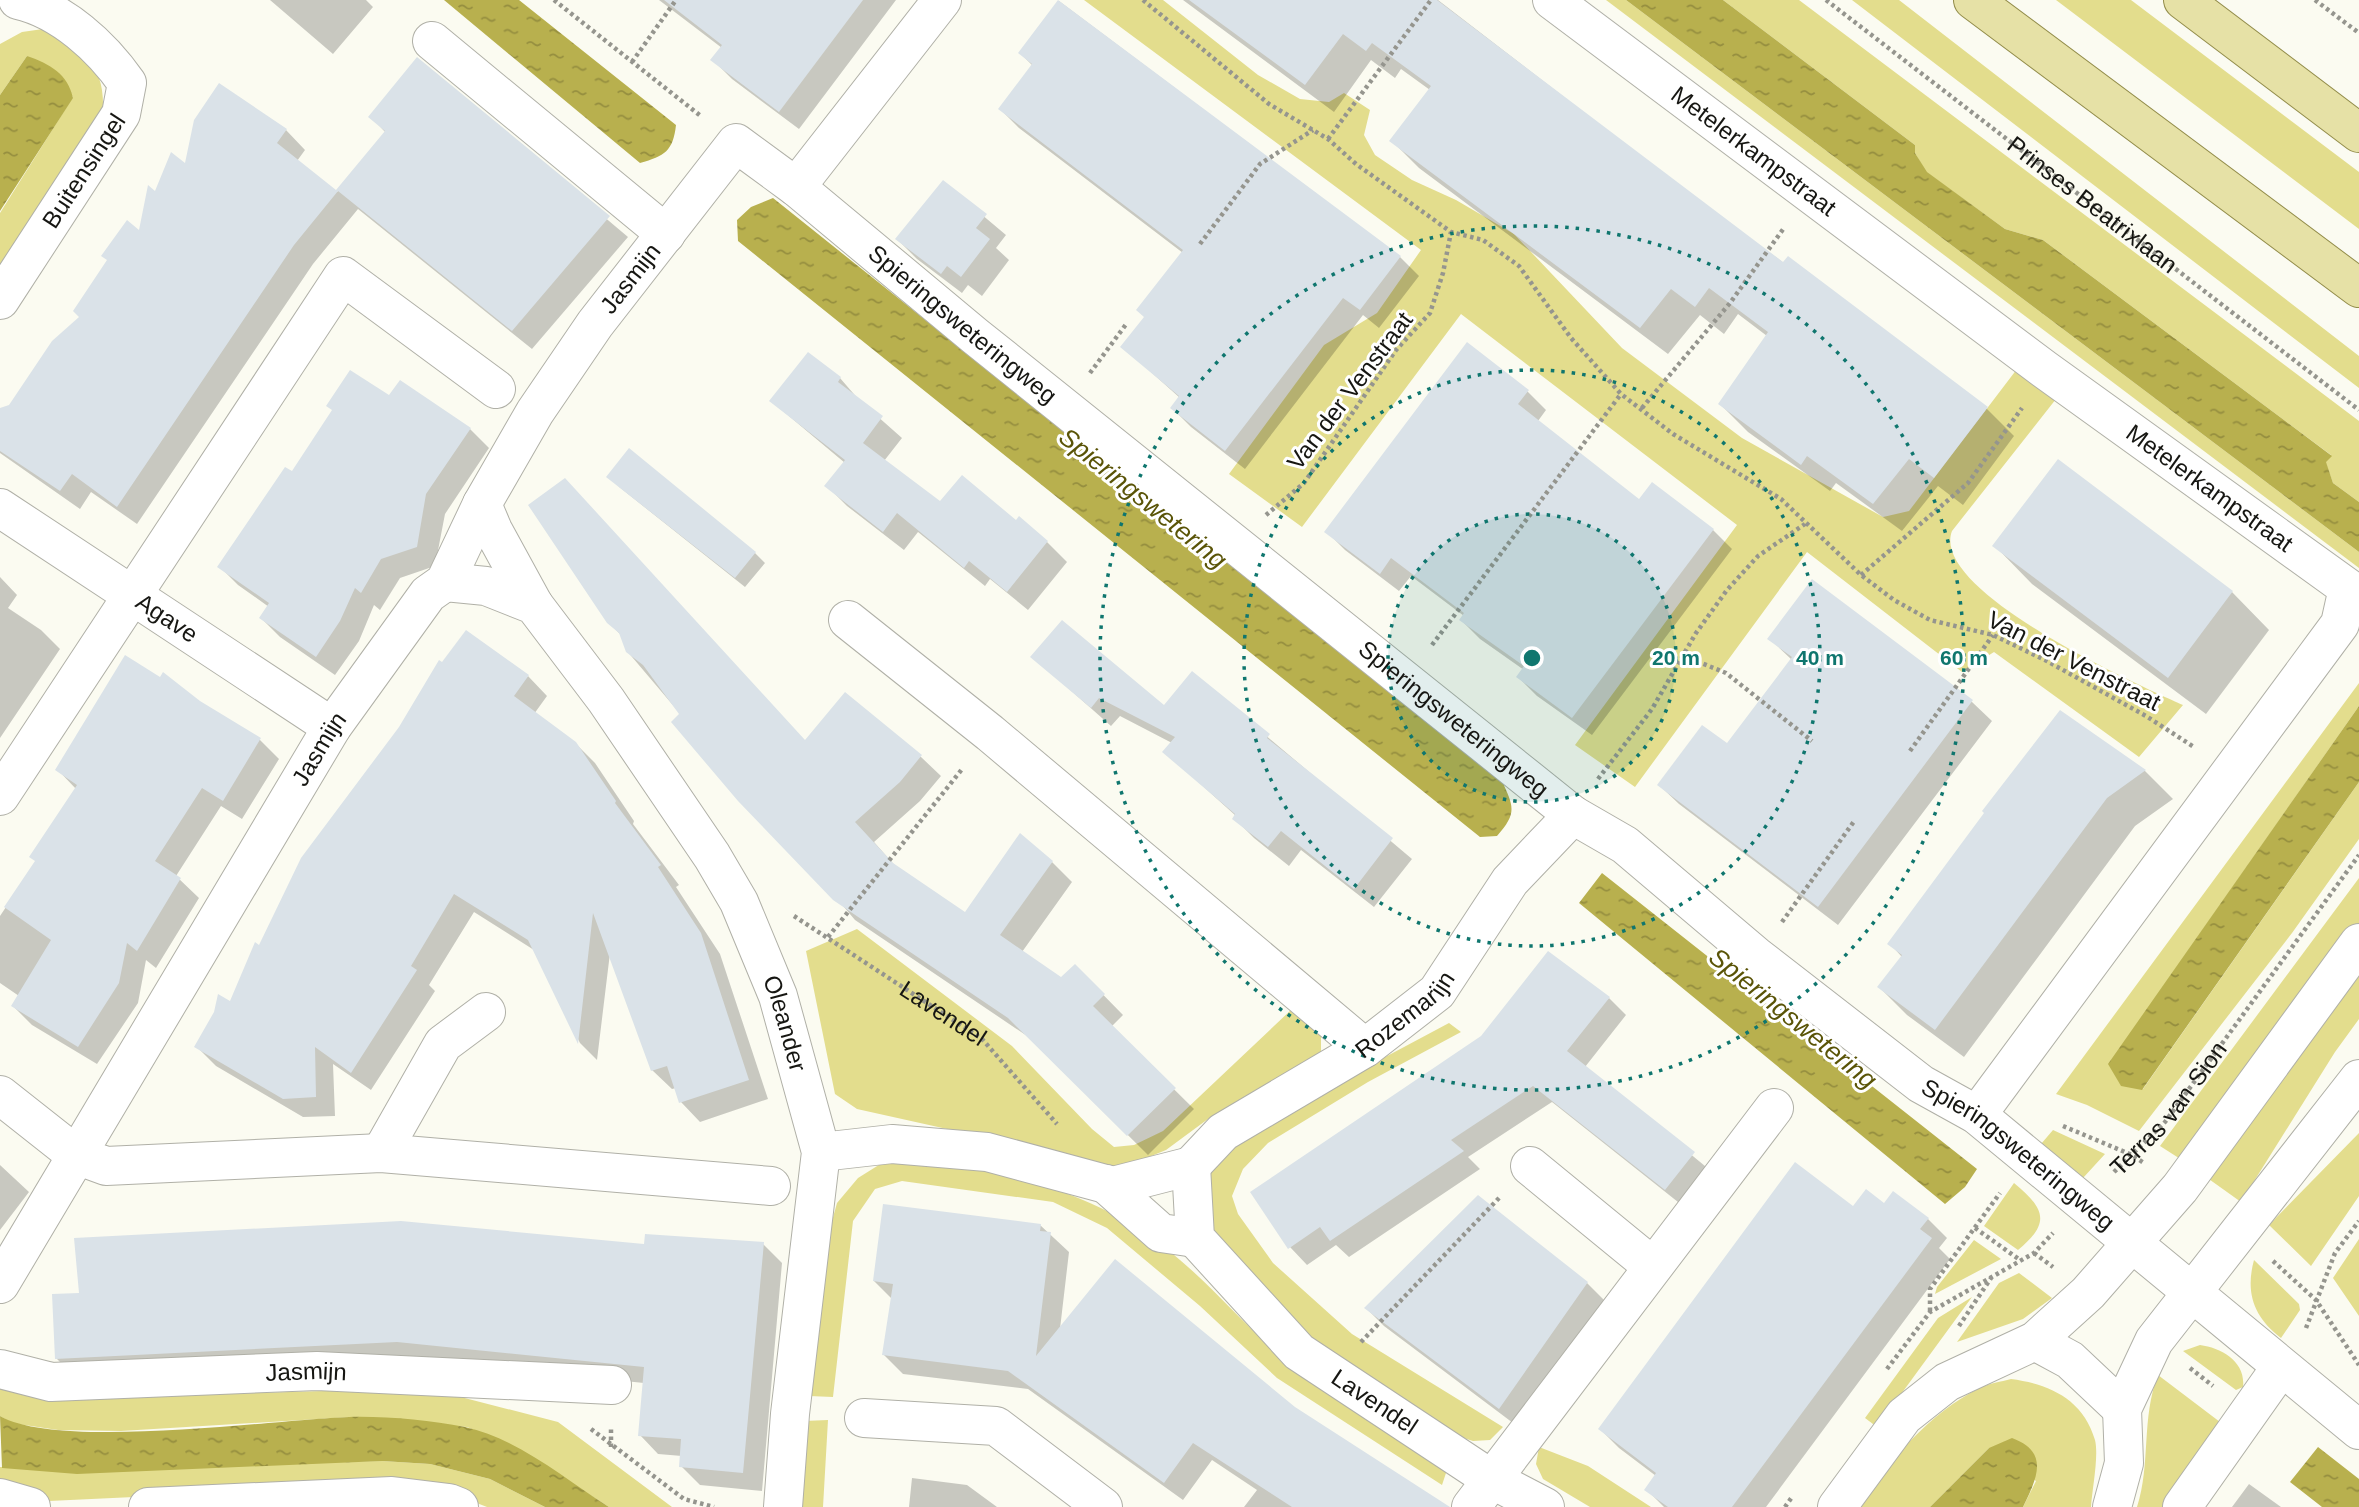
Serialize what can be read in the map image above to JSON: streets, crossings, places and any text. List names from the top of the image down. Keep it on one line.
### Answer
{"streets":{"street":["Metelerkampstraat","Buitensingel","Jasmijn","Spieringsweteringweg","Agave","Rozemarijn","Lavendel","Oleander"],"path":["Prinses Beatrixlaan","Van der Venstraat","Terras van Sion"]},"crossings":[["Metelerkampstraat","Spieringsweteringweg"],["Metelerkampstraat","Van der Venstraat"],["Jasmijn","Spieringsweteringweg"],["Jasmijn","Agave"],["Jasmijn","Oleander"],["Spieringsweteringweg","Van der Venstraat"],["Spieringsweteringweg","Rozemarijn"],["Spieringsweteringweg","Terras van Sion"],["Lavendel","Oleander"]],"water":["Spieringswetering"],"rings":["20 m","40 m","60 m"]}
